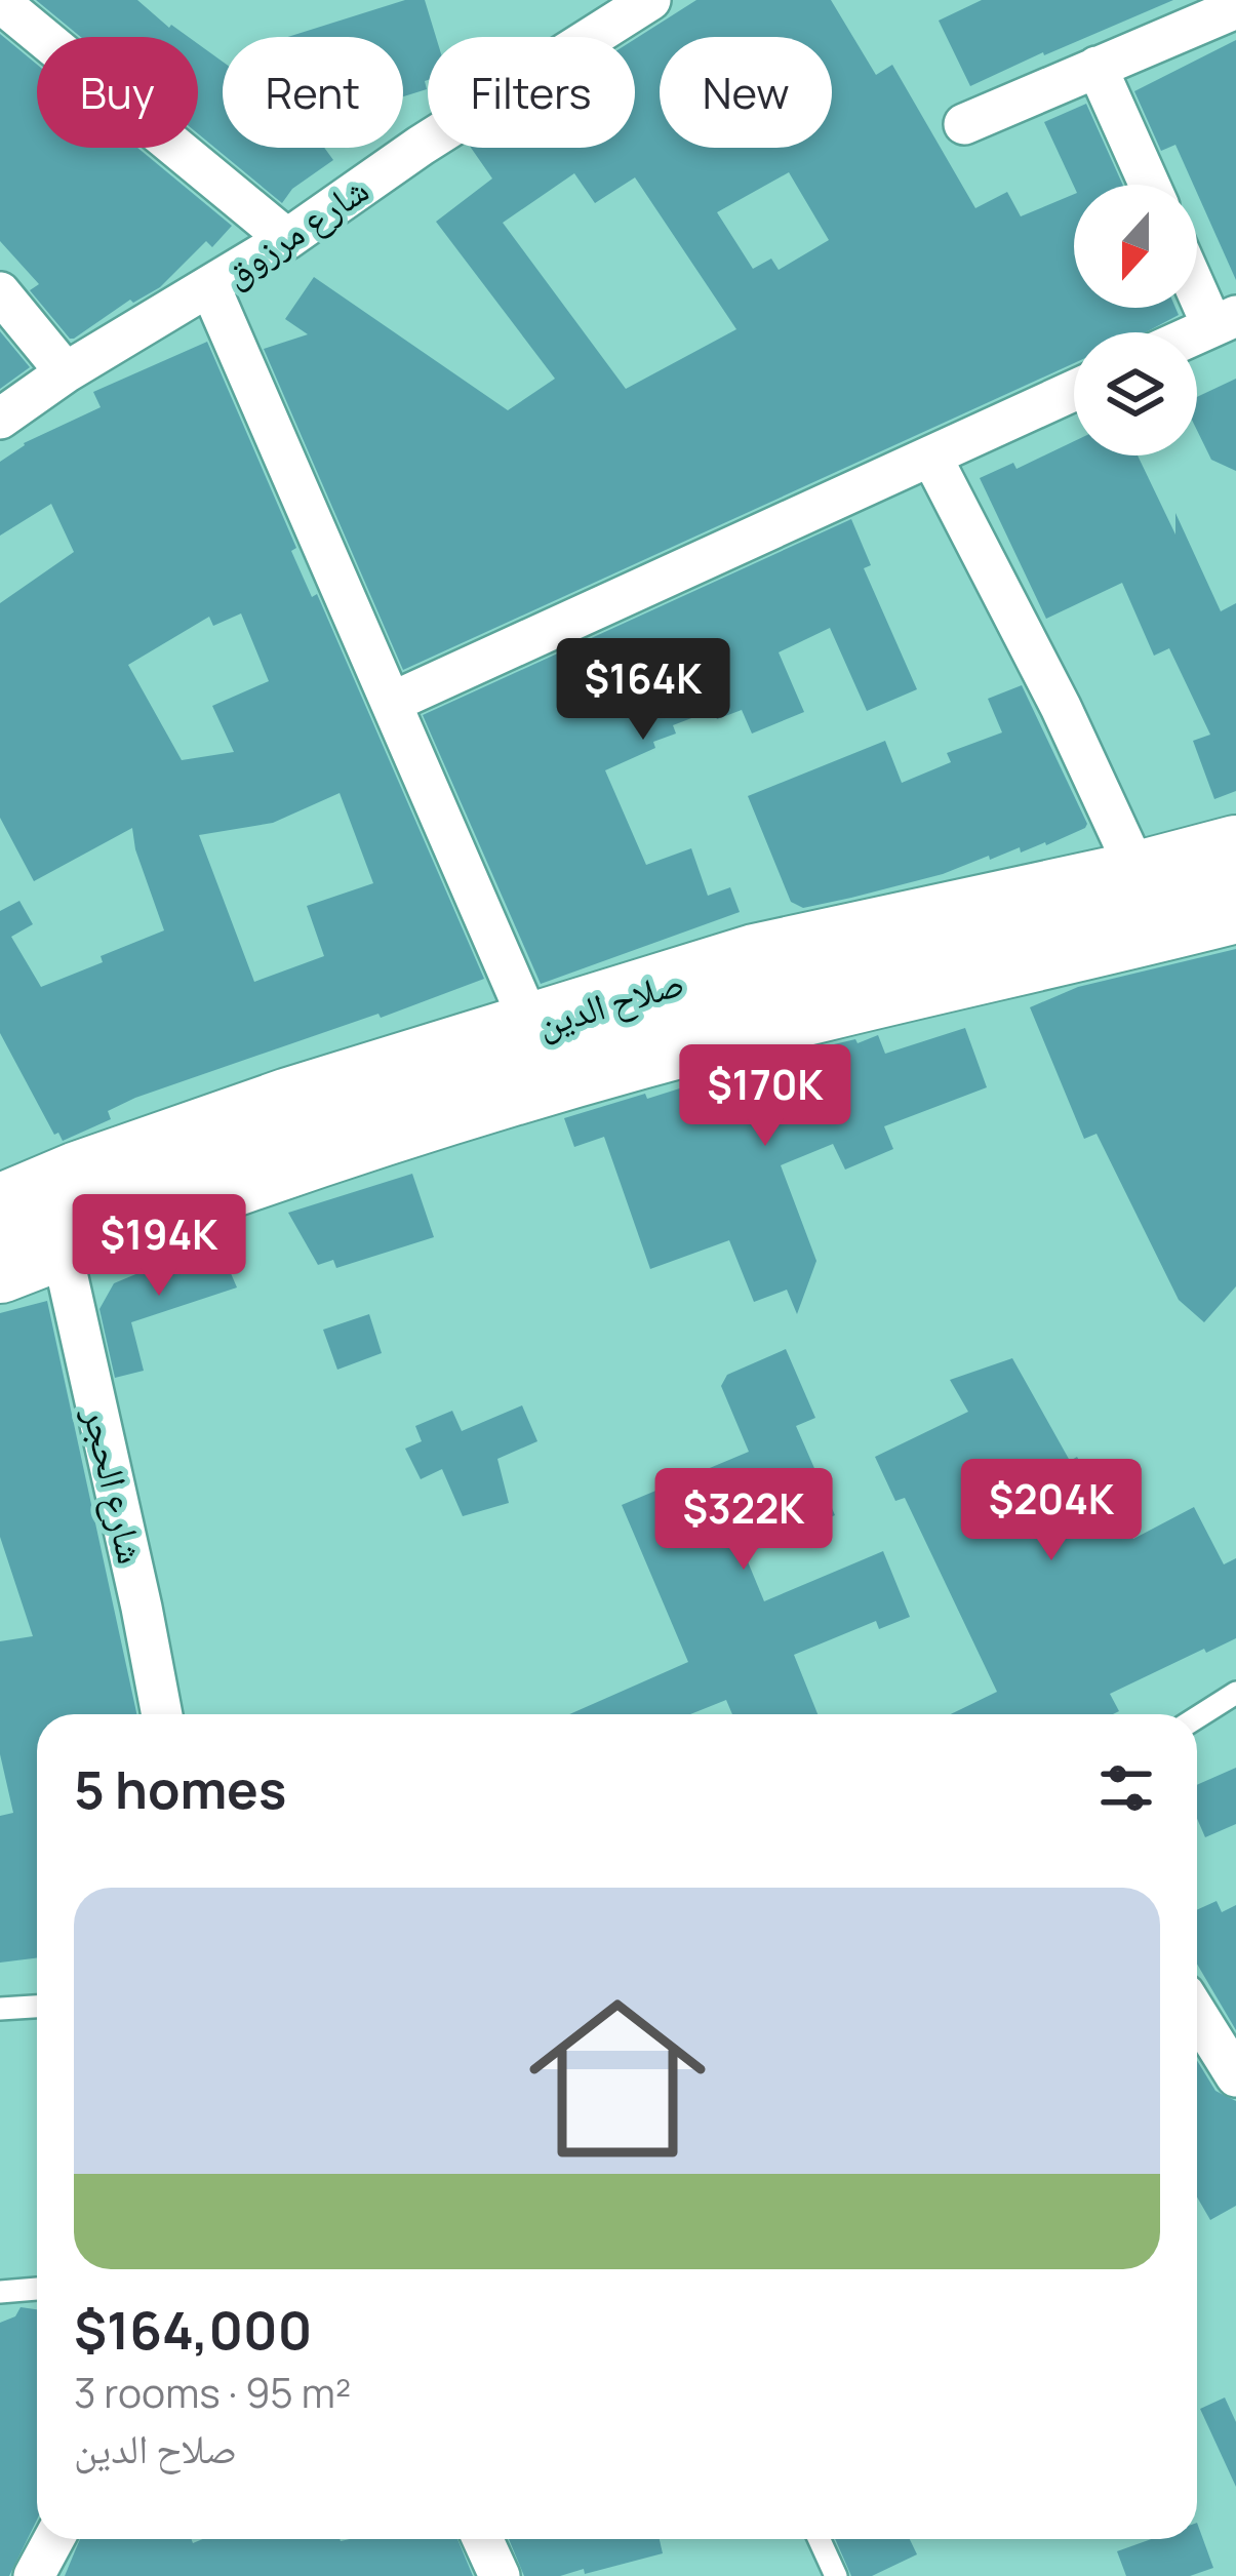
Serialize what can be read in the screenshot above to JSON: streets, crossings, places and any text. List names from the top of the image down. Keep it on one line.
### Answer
{"streets":{"highway":["صلاح الدين"],"street":["شارع مرزوق","شارع الحجر"]},"crossings":[["صلاح الدين","شارع الحجر"]],"north":"bottom","page":{"chip":["Buy","Rent","Filters","New"],"price":["$164K","$170K","$194K","$204K","$322K"],"heading":"5 homes","list":[{"name":"$164,000","note":"3 rooms · 95 m² · صلاح الدين"}]}}
